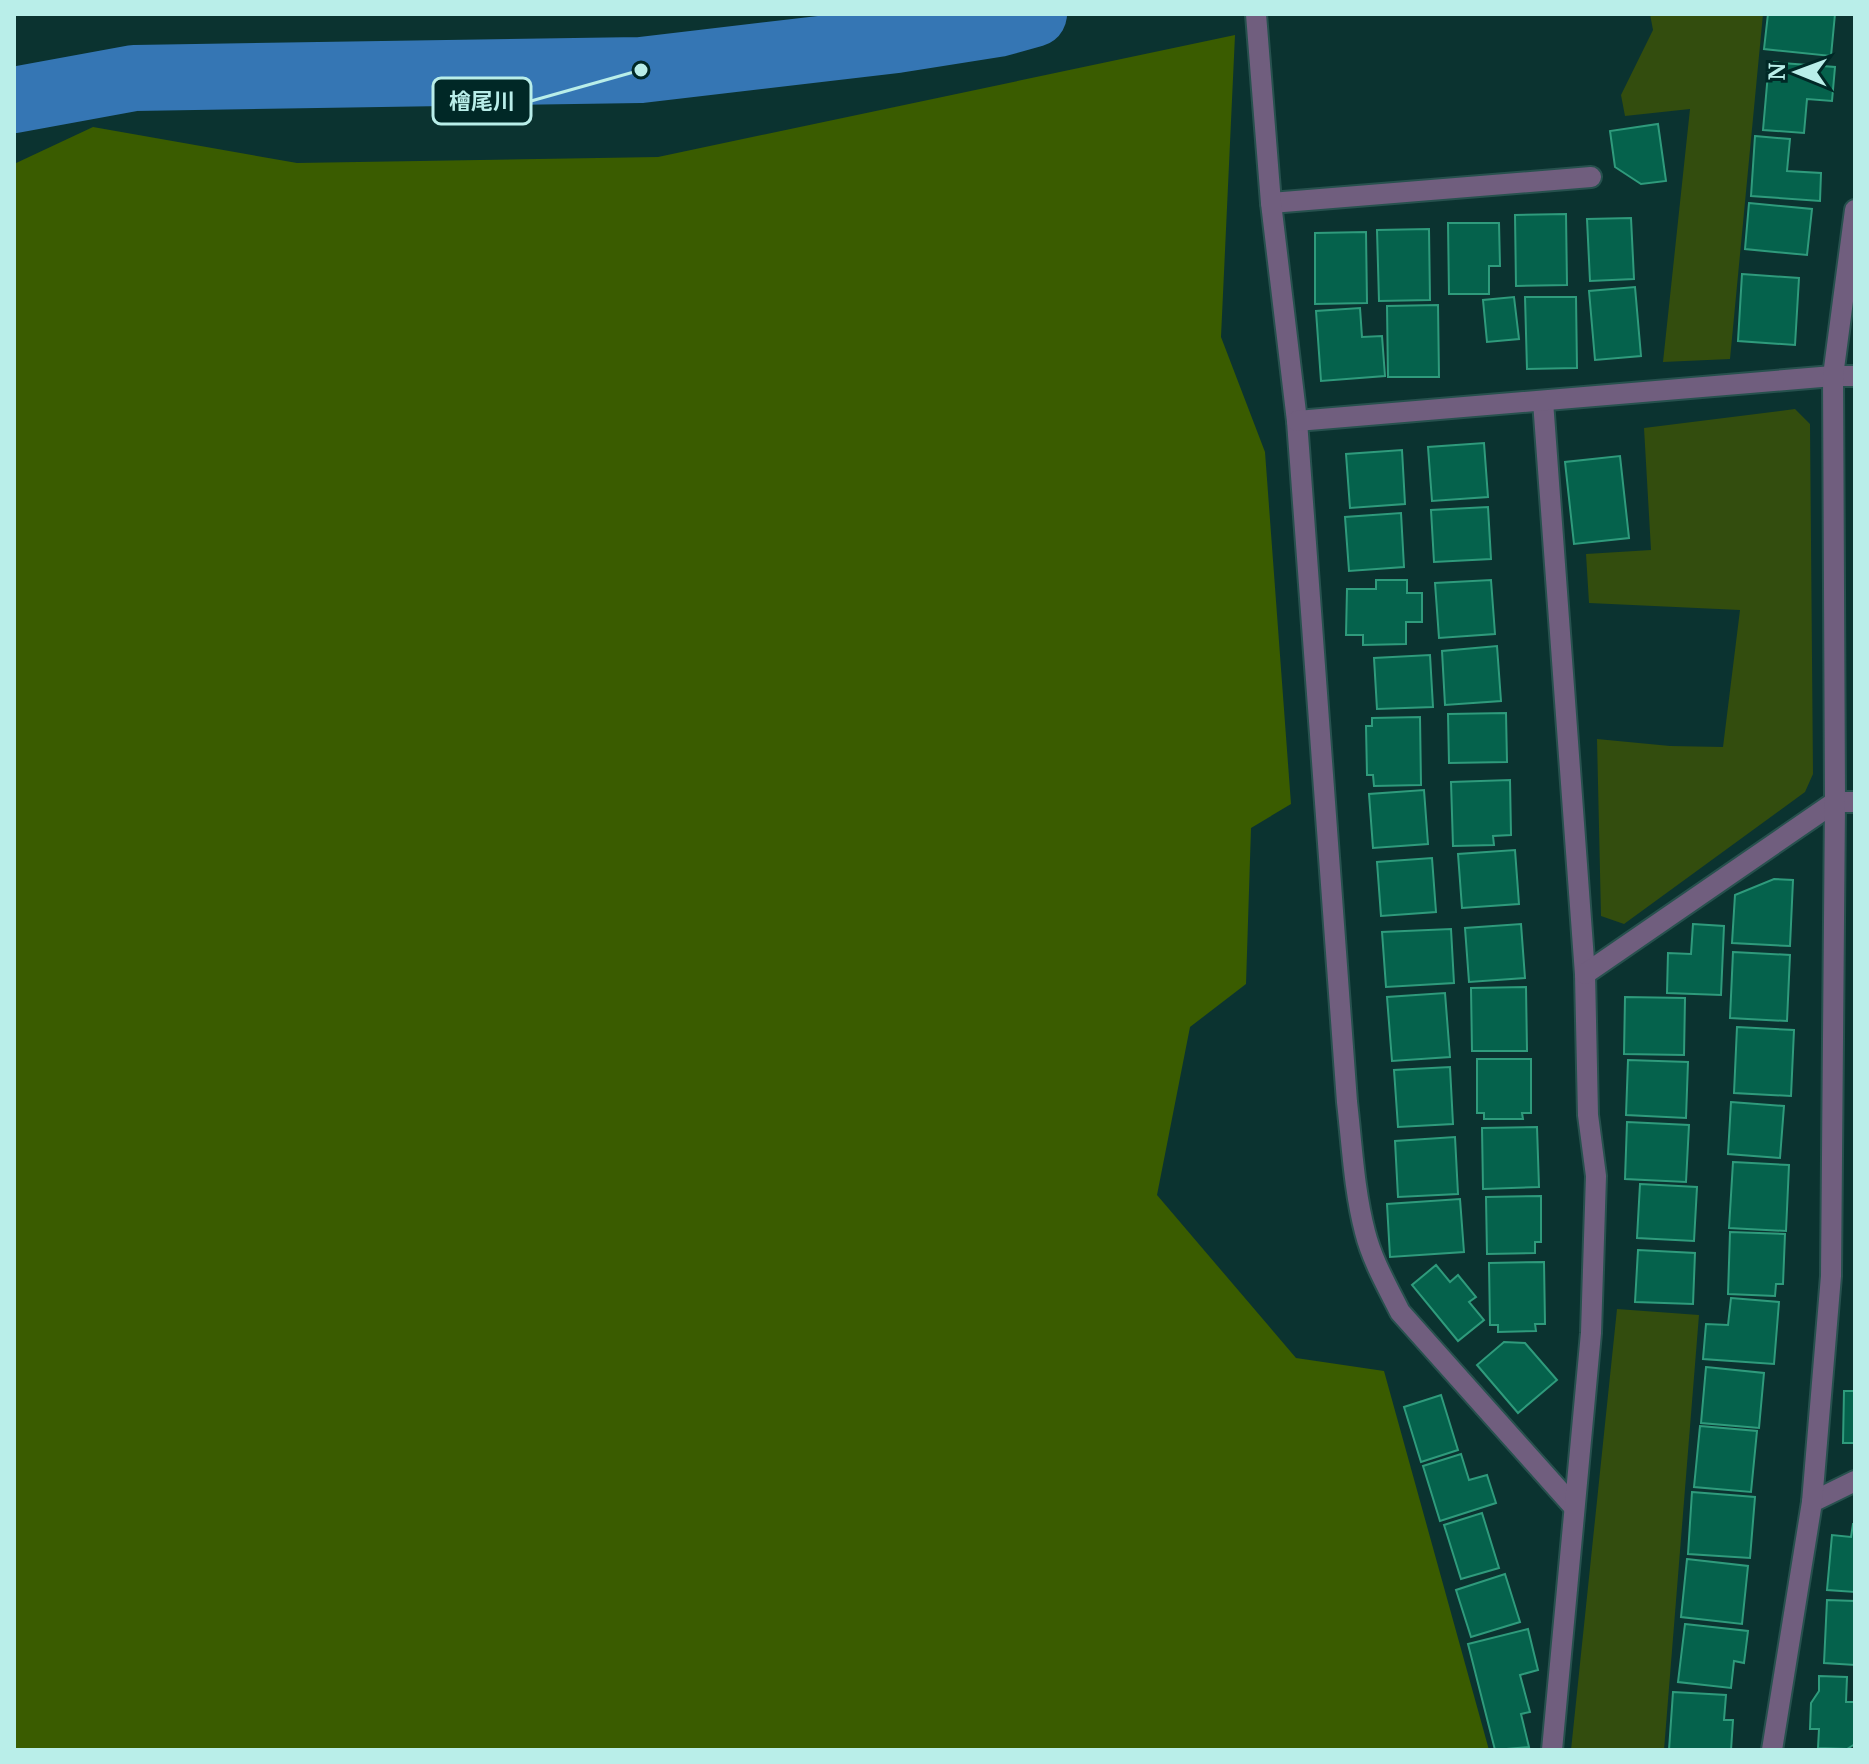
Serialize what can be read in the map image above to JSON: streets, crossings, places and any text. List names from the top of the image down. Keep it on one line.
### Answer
{"places":["檜尾川"],"north":"left"}
